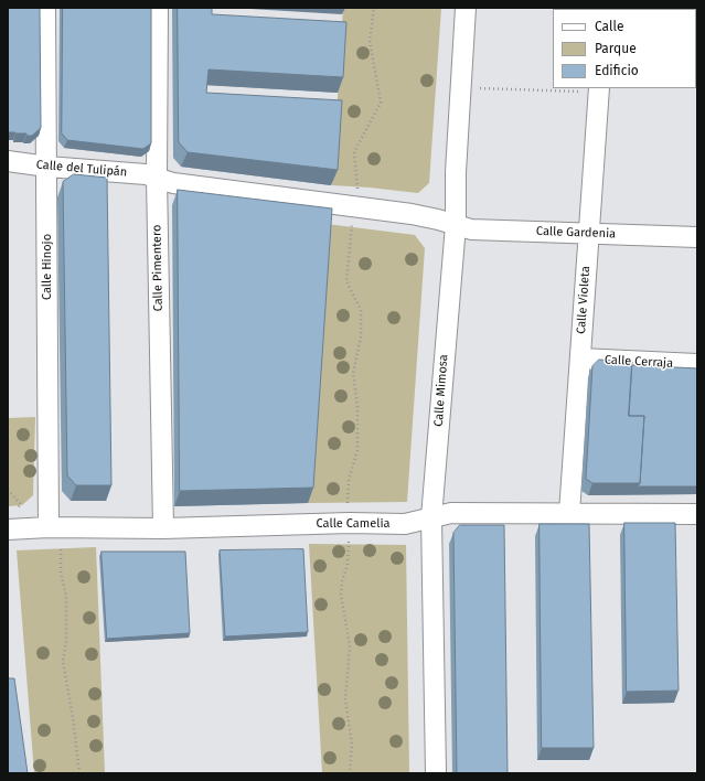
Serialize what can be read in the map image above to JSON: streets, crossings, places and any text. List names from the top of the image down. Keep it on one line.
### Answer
{"streets":{"street":["Calle del Tulipán","Calle Gardenia","Calle Hinojo","Calle Pimentero","Calle Violeta","Calle Cerraja","Calle Mimosa","Calle Camelia"]},"crossings":[["Calle del Tulipán","Calle Gardenia"],["Calle del Tulipán","Calle Hinojo"],["Calle del Tulipán","Calle Pimentero"],["Calle del Tulipán","Calle Mimosa"],["Calle Gardenia","Calle Violeta"],["Calle Gardenia","Calle Mimosa"],["Calle Hinojo","Calle Camelia"],["Calle Pimentero","Calle Camelia"],["Calle Violeta","Calle Cerraja"],["Calle Violeta","Calle Camelia"],["Calle Mimosa","Calle Camelia"]],"legend":["Calle","Parque","Edificio"]}
